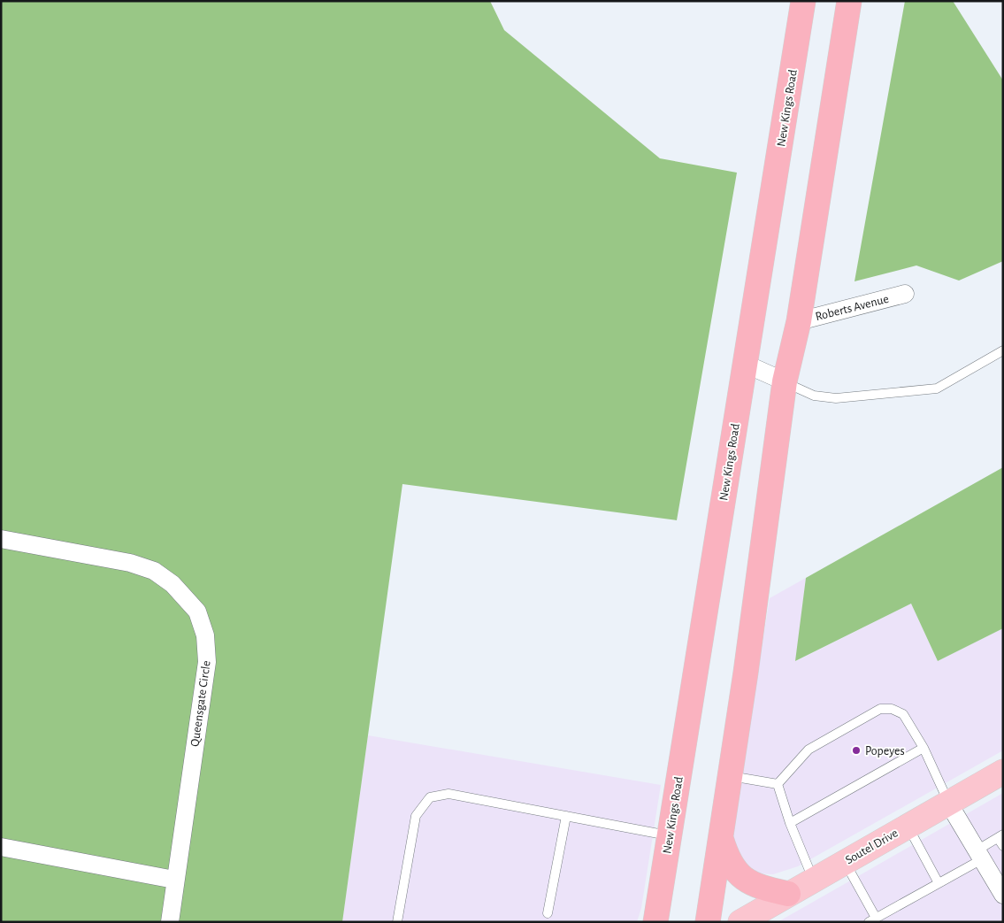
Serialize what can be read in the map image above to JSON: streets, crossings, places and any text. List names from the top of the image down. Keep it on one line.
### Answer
{"streets":{"highway":["New Kings Road"],"main road":["Soutel Drive"],"street":["Roberts Avenue","Queensgate Circle"]},"places":["Popeyes"]}
